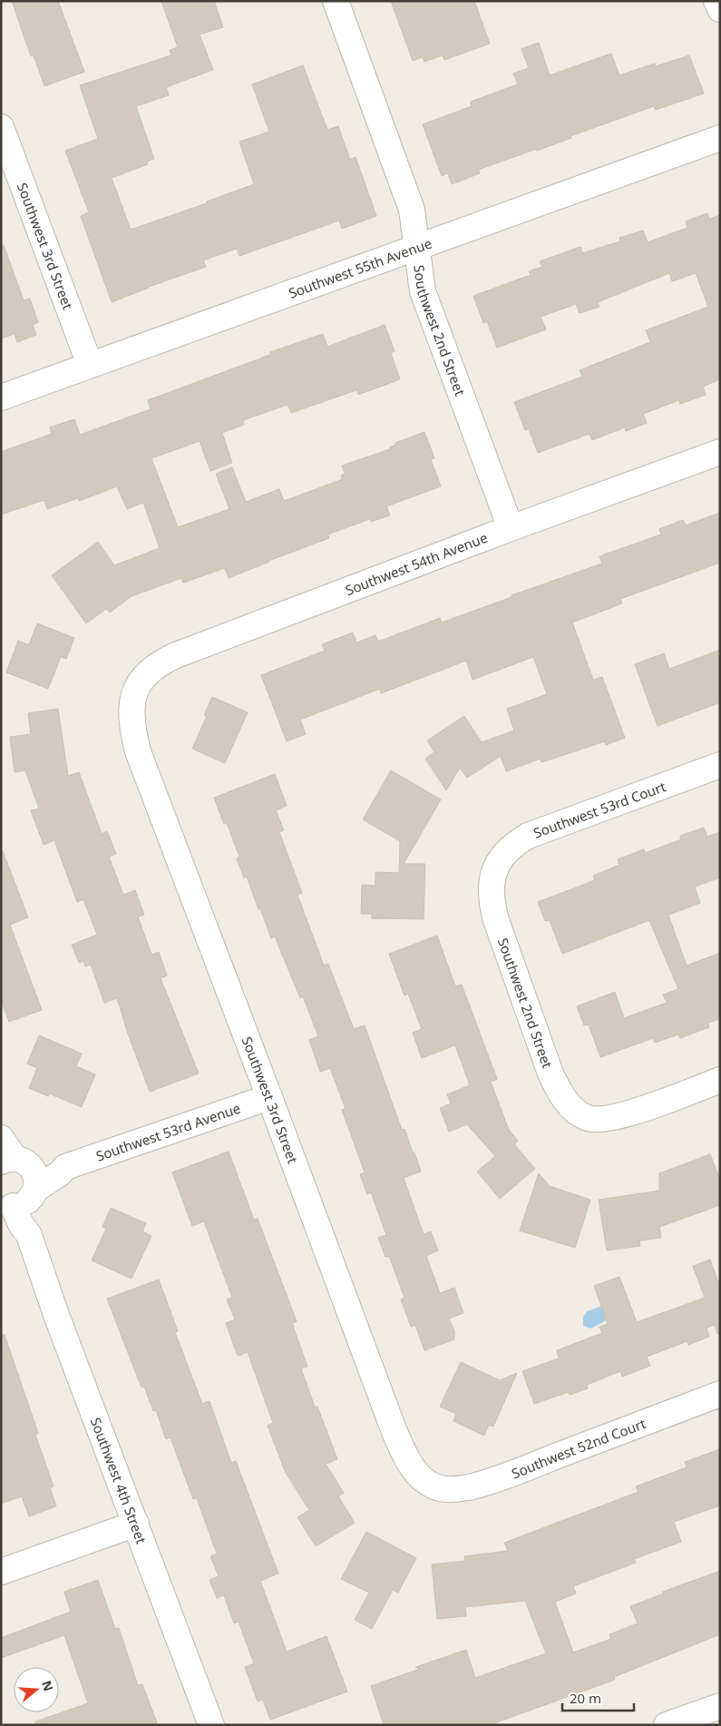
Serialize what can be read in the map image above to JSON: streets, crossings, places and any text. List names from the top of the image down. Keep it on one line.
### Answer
{"streets":{"street":["Southwest 3rd Street","Southwest 55th Avenue","Southwest 2nd Street","Southwest 54th Avenue","Southwest 53rd Court","Southwest 53rd Avenue","Southwest 52nd Court","Southwest 4th Street"]},"crossings":[["Southwest 3rd Street","Southwest 55th Avenue"],["Southwest 3rd Street","Southwest 54th Avenue"],["Southwest 3rd Street","Southwest 53rd Avenue"],["Southwest 3rd Street","Southwest 52nd Court"],["Southwest 55th Avenue","Southwest 2nd Street"],["Southwest 2nd Street","Southwest 54th Avenue"],["Southwest 2nd Street","Southwest 53rd Court"],["Southwest 53rd Avenue","Southwest 4th Street"]],"scale_bar":"20 m","north":"right"}
